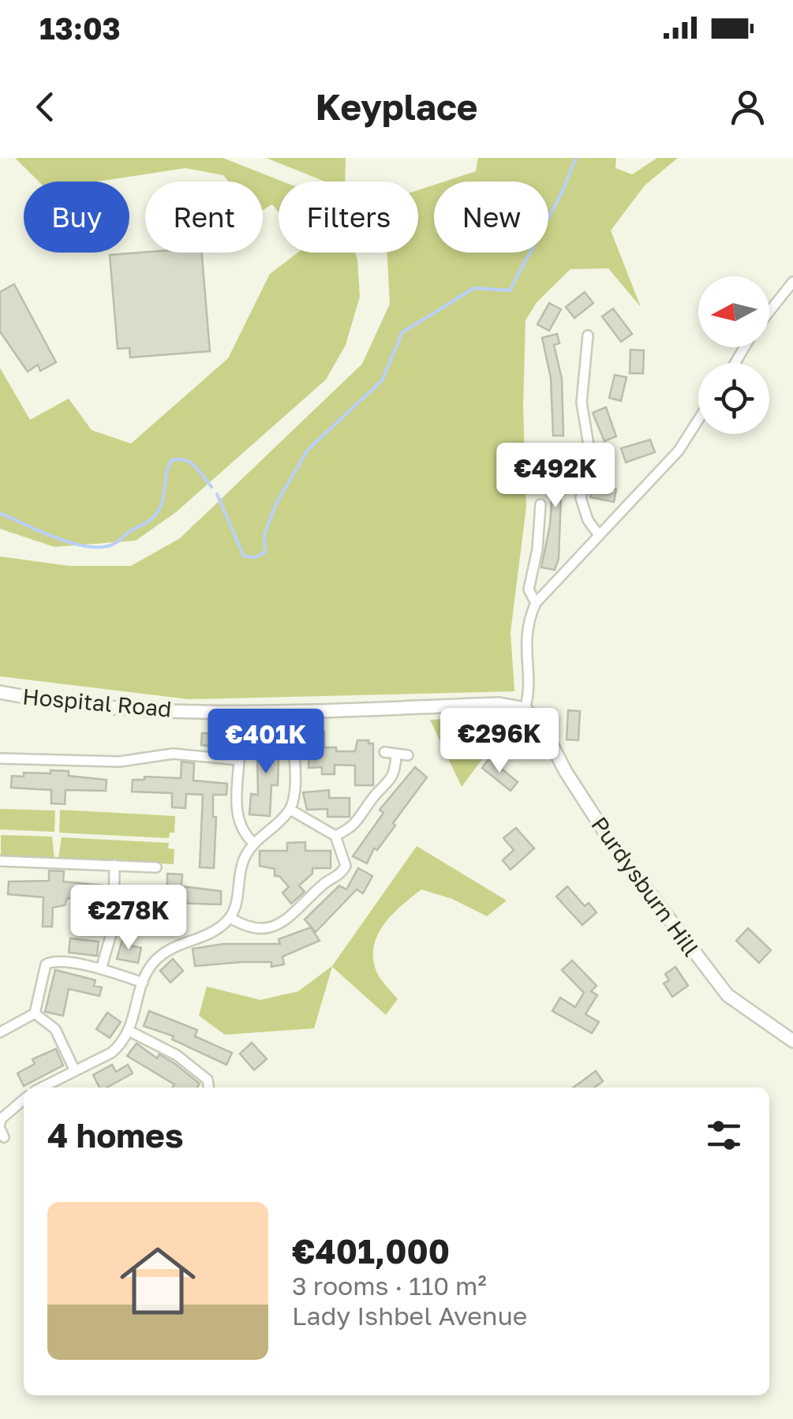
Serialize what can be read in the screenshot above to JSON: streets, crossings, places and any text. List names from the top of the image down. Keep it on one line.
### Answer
{"streets":{"main road":["Hospital Road","Purdysburn Hill"]},"crossings":[["Hospital Road","Purdysburn Hill"]],"north":"left","page":{"status":"13:03","header":"Keyplace","chip":["Buy","Rent","Filters","New"],"price":["€492K","€296K","€401K","€278K"],"heading":"4 homes","list":[{"name":"€401,000","note":"3 rooms · 110 m² · Lady Ishbel Avenue"}]}}
